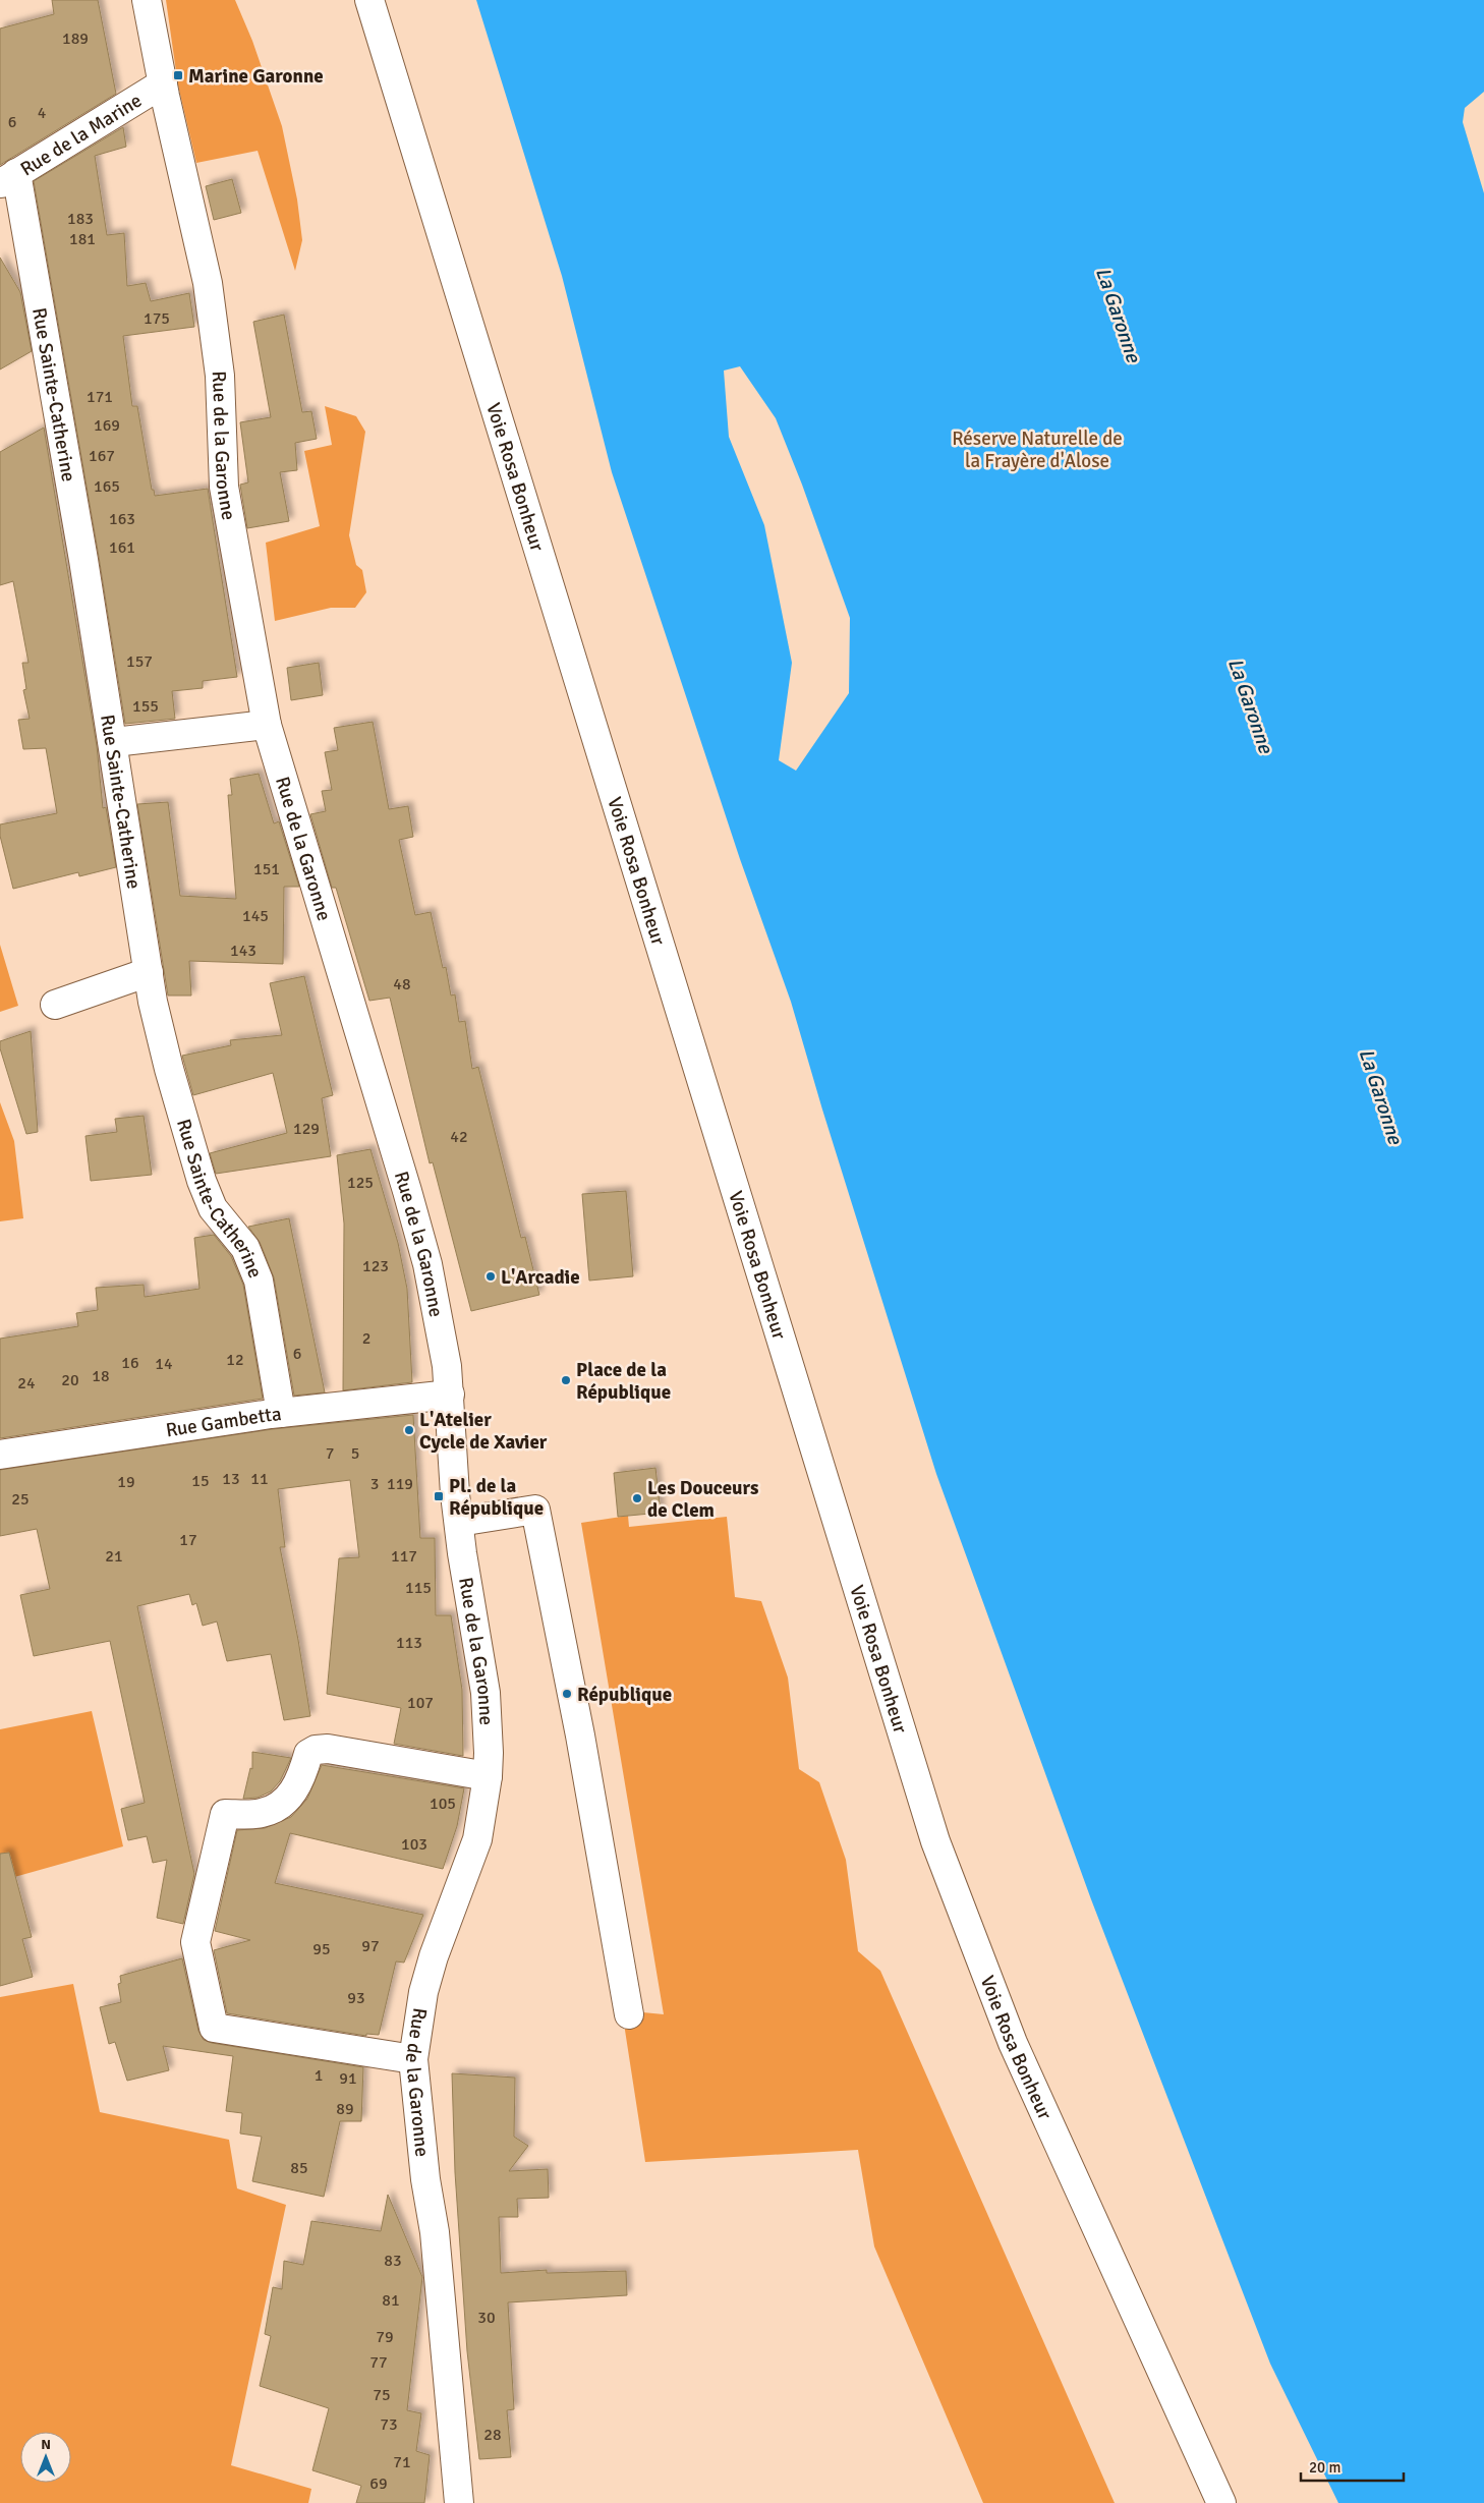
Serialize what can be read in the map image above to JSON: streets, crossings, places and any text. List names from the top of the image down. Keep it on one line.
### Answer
{"streets":{"street":["Rue de la Marine","Rue Sainte-Catherine","Rue de la Garonne","Voie Rosa Bonheur","Rue Gambetta"]},"crossings":[["Rue de la Marine","Rue Sainte-Catherine"],["Rue de la Marine","Rue de la Garonne"],["Rue Sainte-Catherine","Rue Gambetta"],["Rue de la Garonne","Rue Gambetta"]],"water":["La Garonne"],"parks":["Réserve Naturelle de la Frayère d'Alose"],"places":{"transit":["Marine Garonne","Pl. de la République"],"other":["L'Arcadie","Place de la République","L'Atelier Cycle de Xavier","Les Douceurs de Clem","République"]},"house_numbers":["189","4","6","183","181","175","171","169","167","165","163","161","157","155","151","145","143","48","129","42","125","123","2","6","12","16","14","18","20","24","7","5","13","11","15","19","3","119","25","17","21","117","115","113","107","105","103","97","95","93","1","91","89","85","83","81","30","79","77","75","73","28","71","69"],"scale_bar":"20 m","north":"top"}
